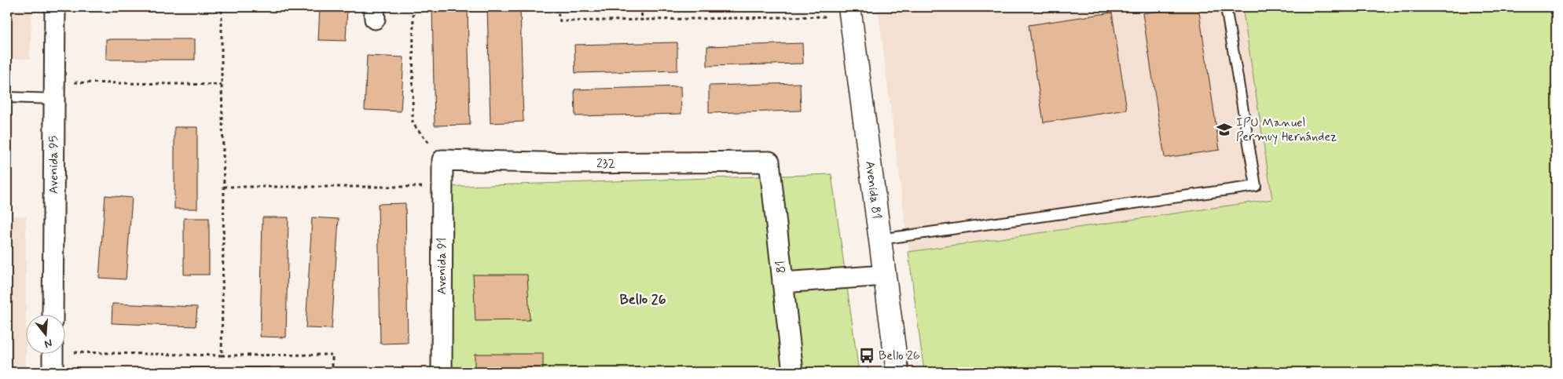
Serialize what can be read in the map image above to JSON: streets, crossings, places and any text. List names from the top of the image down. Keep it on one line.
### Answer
{"streets":{"main road":["Avenida 81"],"street":["232","Avenida 95","Avenida 91","81"]},"crossings":[["232","Avenida 91"],["232","81"]],"districts":["Bello 26"],"places":{"school or university":["IPU Manuel Permuy Hernández"],"bus stop":["Bello 26"]},"north":"bottom"}
